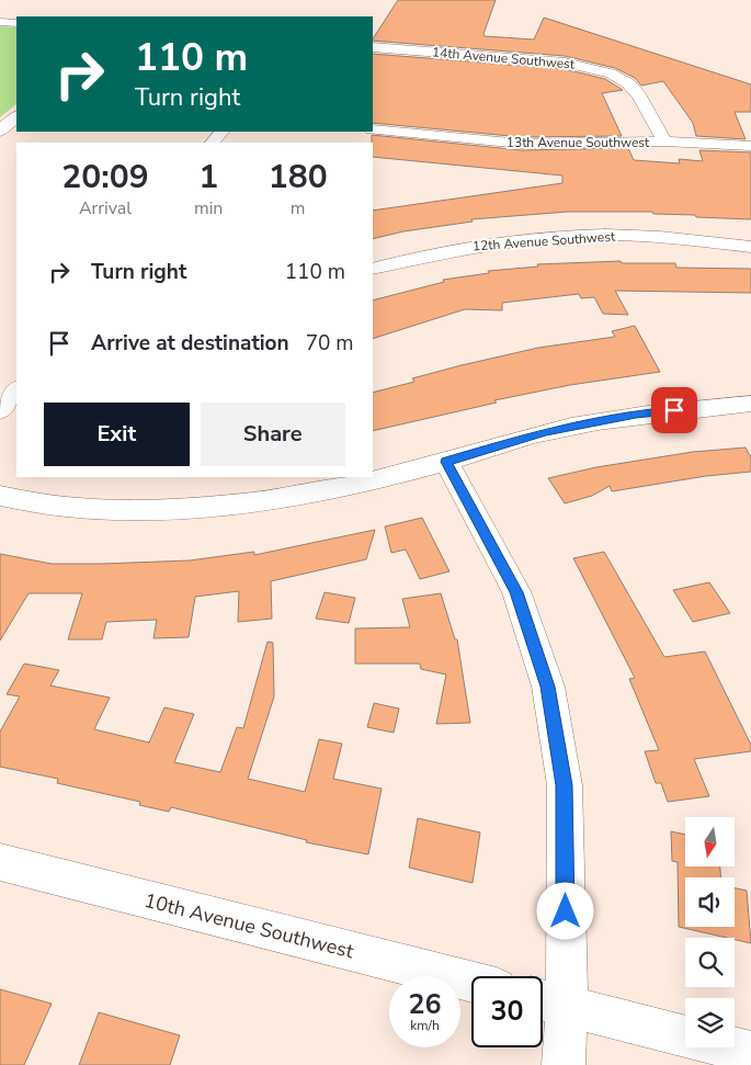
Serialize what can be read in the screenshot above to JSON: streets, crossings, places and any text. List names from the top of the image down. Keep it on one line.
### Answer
{"streets":{"street":["14th Avenue Southwest","13th Avenue Southwest","12th Avenue Southwest","10th Avenue Southwest"]},"crossings":[["14th Avenue Southwest","13th Avenue Southwest"]],"north":"bottom","page":{"turn":["110 m","Turn right"],"eta":["20:09","Arrival","1","min","180","m"],"list":[{"name":"Turn right","value":"110 m"},{"name":"Arrive at destination","value":"70 m"}],"buttons":["Exit","Share"],"speed":"26 km/h","limit":"30"}}
